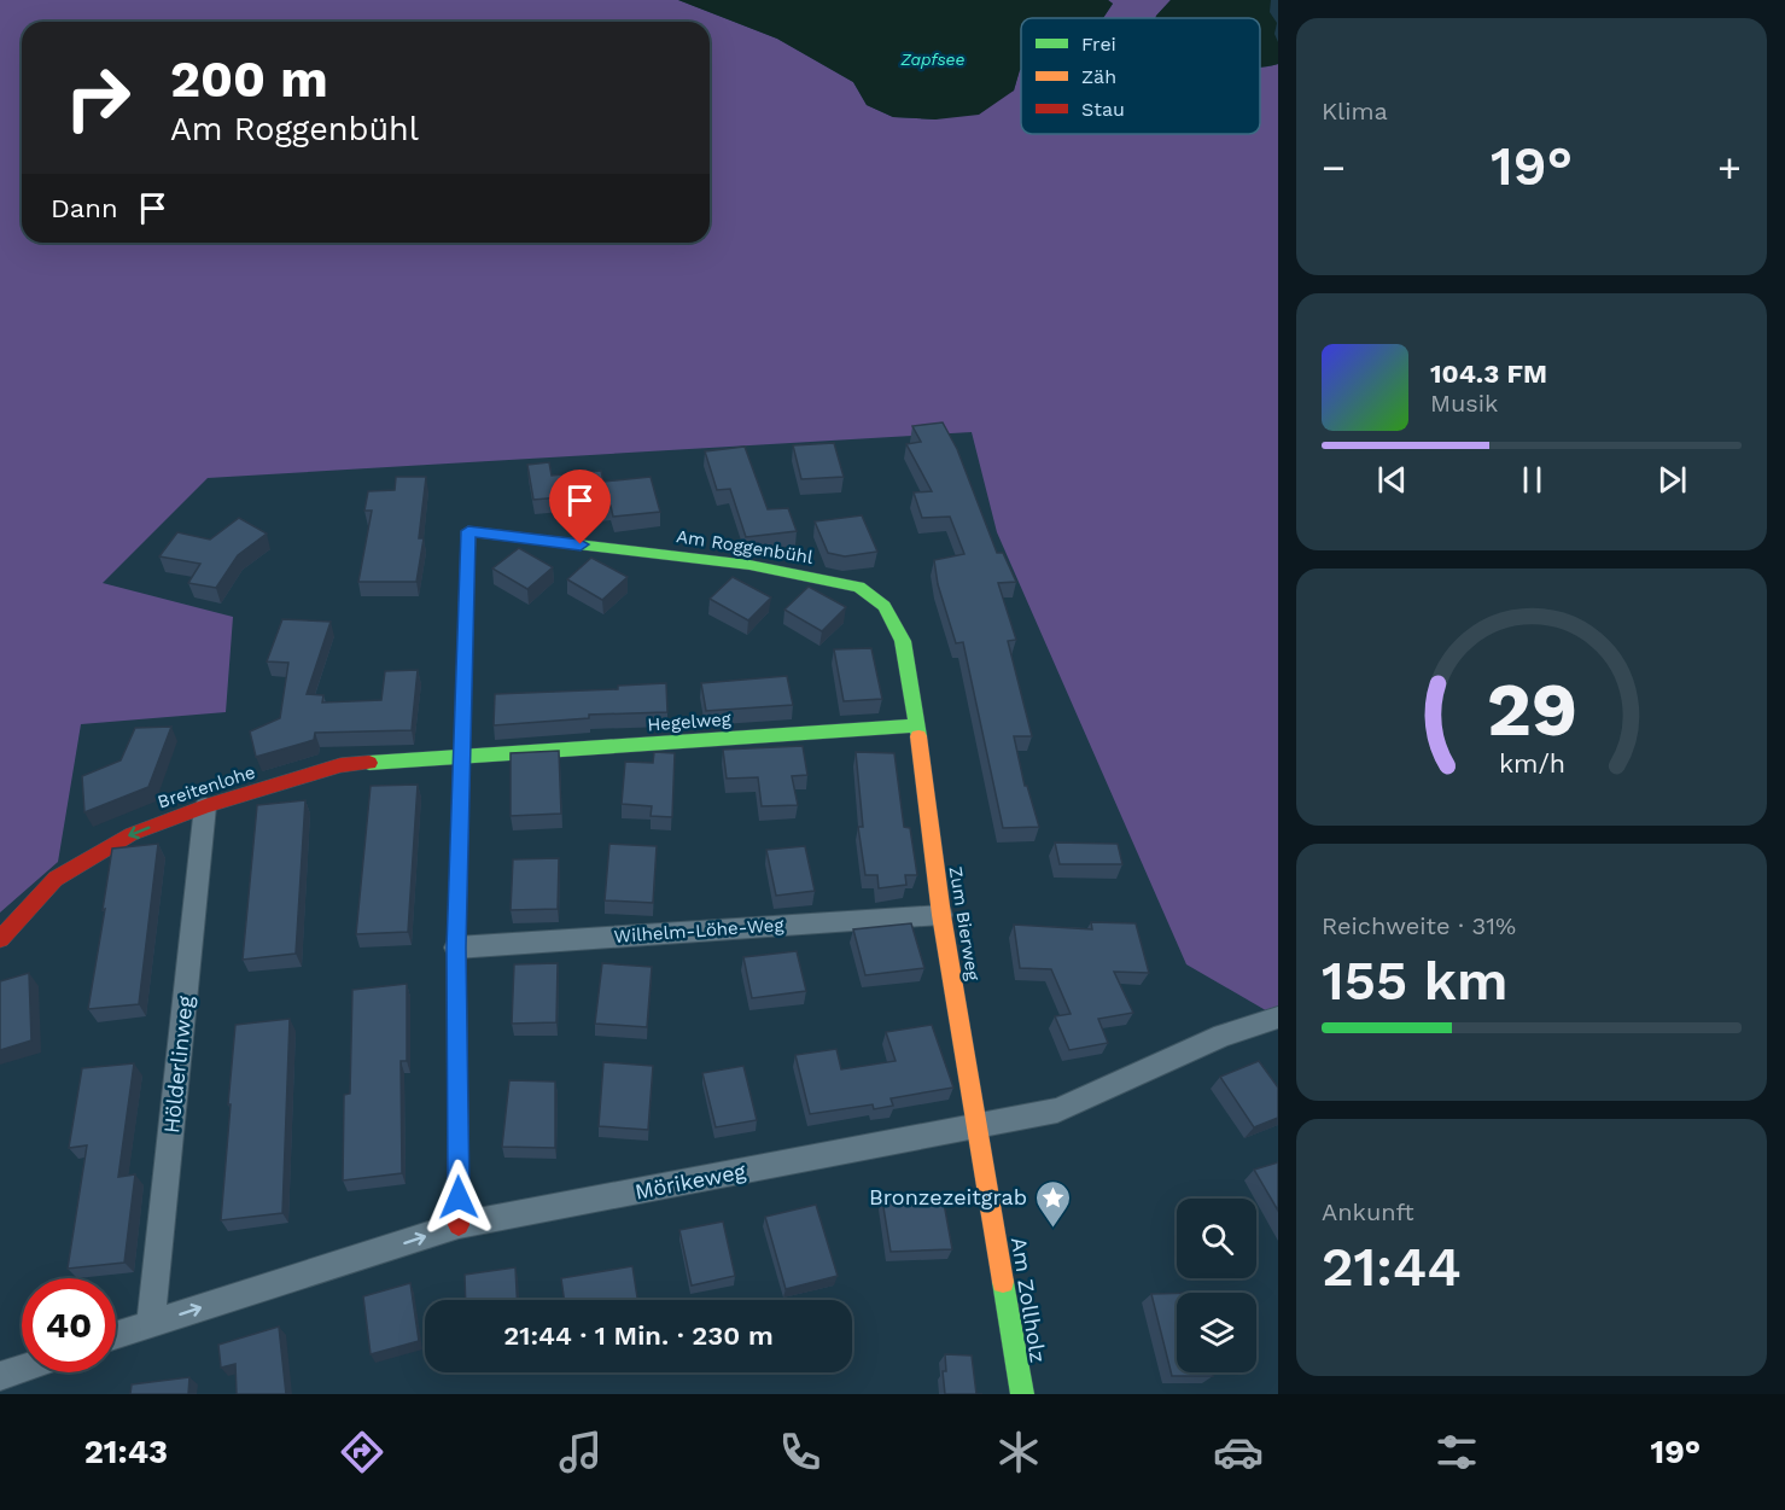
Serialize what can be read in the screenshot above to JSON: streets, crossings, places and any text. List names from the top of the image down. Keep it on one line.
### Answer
{"streets":{"street":["Am Roggenbühl","Hegelweg","Breitenlohe","Zum Bierweg","Wilhelm-Löhe-Weg","Hölderlinweg","Mörikeweg","Am Zollholz"]},"crossings":[["Am Roggenbühl","Hegelweg"],["Am Roggenbühl","Breitenlohe"],["Am Roggenbühl","Zum Bierweg"],["Hegelweg","Breitenlohe"],["Hegelweg","Zum Bierweg"],["Breitenlohe","Hölderlinweg"],["Zum Bierweg","Wilhelm-Löhe-Weg"],["Zum Bierweg","Mörikeweg"],["Zum Bierweg","Am Zollholz"],["Hölderlinweg","Mörikeweg"],["Mörikeweg","Am Zollholz"]],"one_way":["Breitenlohe"],"water":["Zapfsee"],"places":{"place":["Bronzezeitgrab"]},"legend":["Frei","Zäh","Stau"],"page":{"tile":["Klima",["Reichweite · 31%","155 km"],["Ankunft","21:44"]],"turn":["200 m","Am Roggenbühl"],"heat":["−","19°","+"],"then":"Dann","song":["104.3 FM","Musik"],"limit":"40","trip":"21:44 · 1 Min. · 230 m","tabs":["21:43","19°"],"gauge":["29","km/h"]}}
